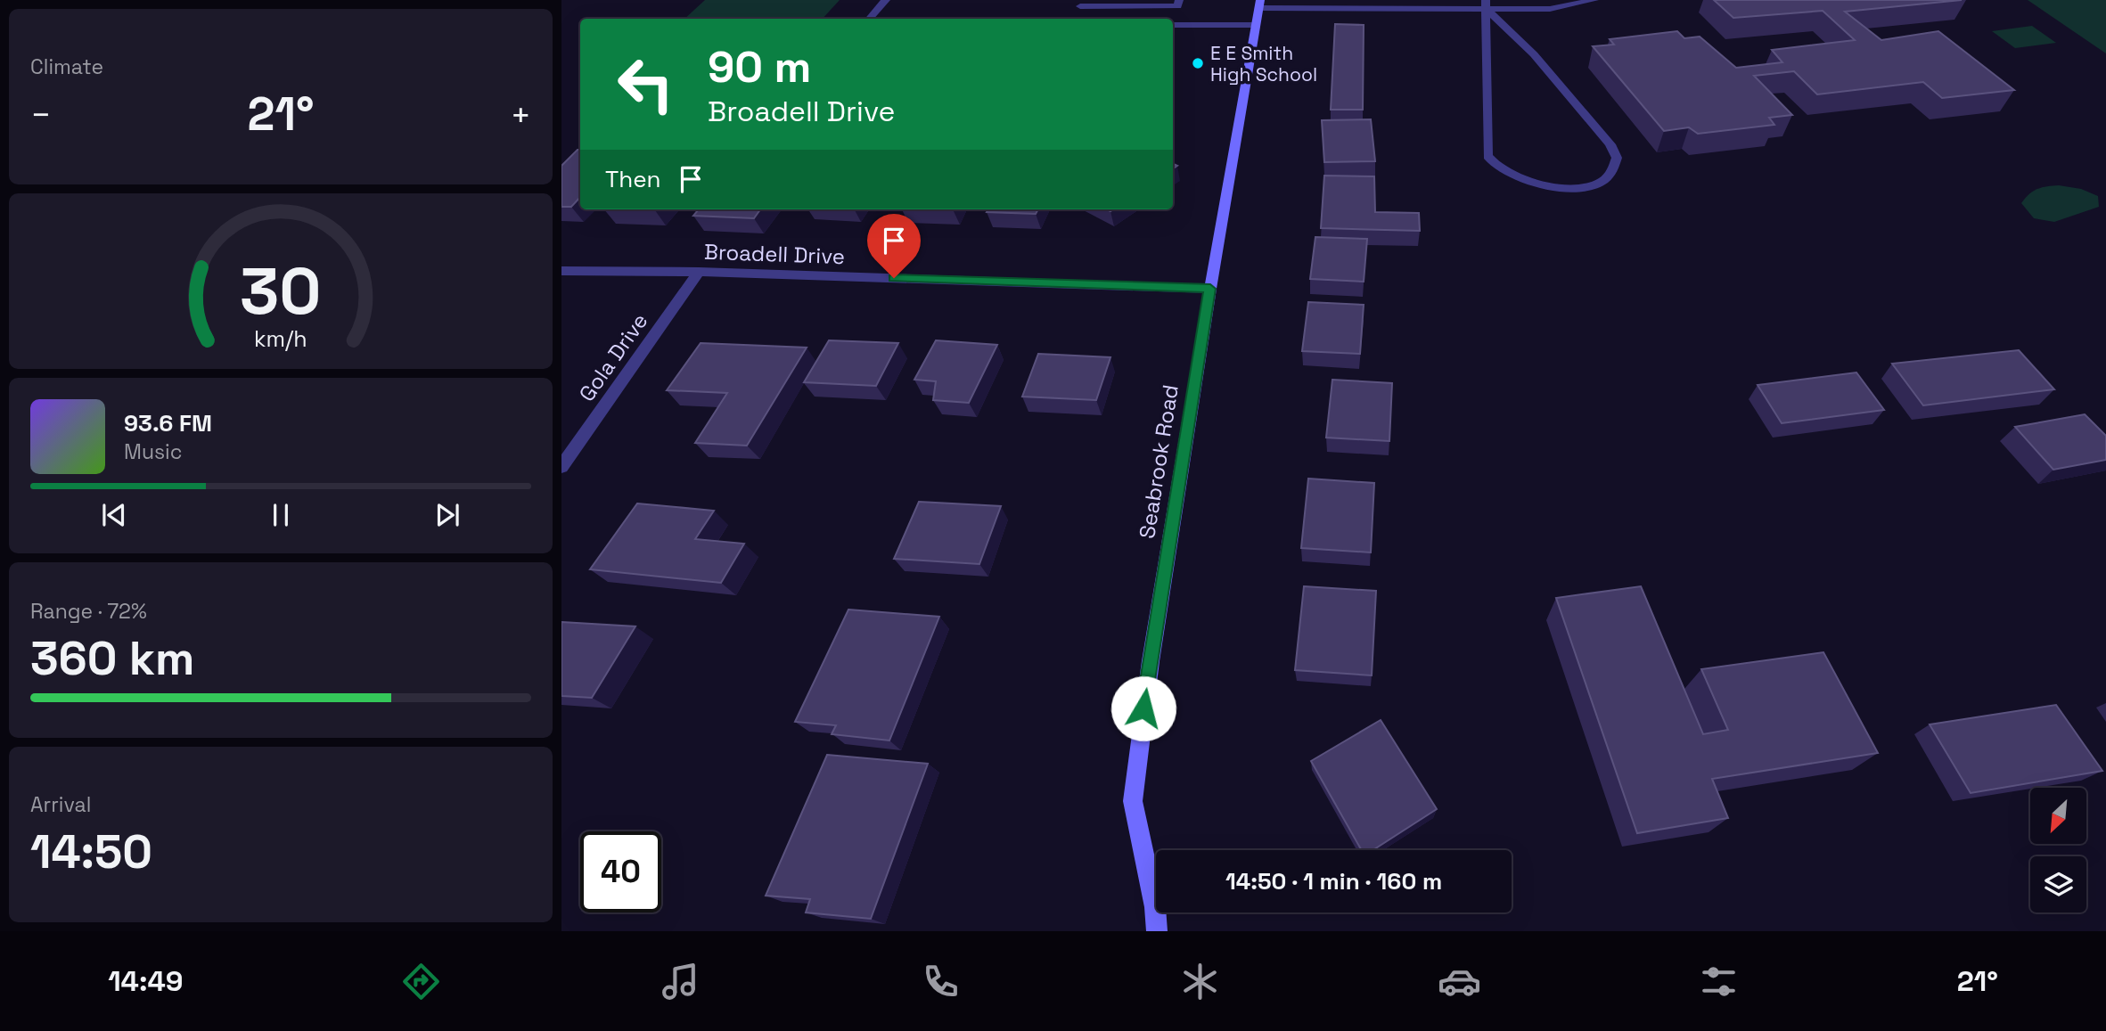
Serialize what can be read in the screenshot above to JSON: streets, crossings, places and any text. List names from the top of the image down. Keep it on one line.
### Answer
{"streets":{"street":["Broadell Drive","Gola Drive","Seabrook Road"]},"crossings":[["Broadell Drive","Gola Drive"],["Broadell Drive","Seabrook Road"]],"places":["E E Smith High School"],"north":"bottom left","page":{"tile":["Climate",["Range · 72%","360 km"],["Arrival","14:50"]],"turn":["90 m","Broadell Drive"],"heat":["−","21°","+"],"then":"Then","song":["93.6 FM","Music"],"limit":"40","trip":"14:50 · 1 min · 160 m","tabs":["14:49","21°"],"gauge":["30","km/h"]}}
